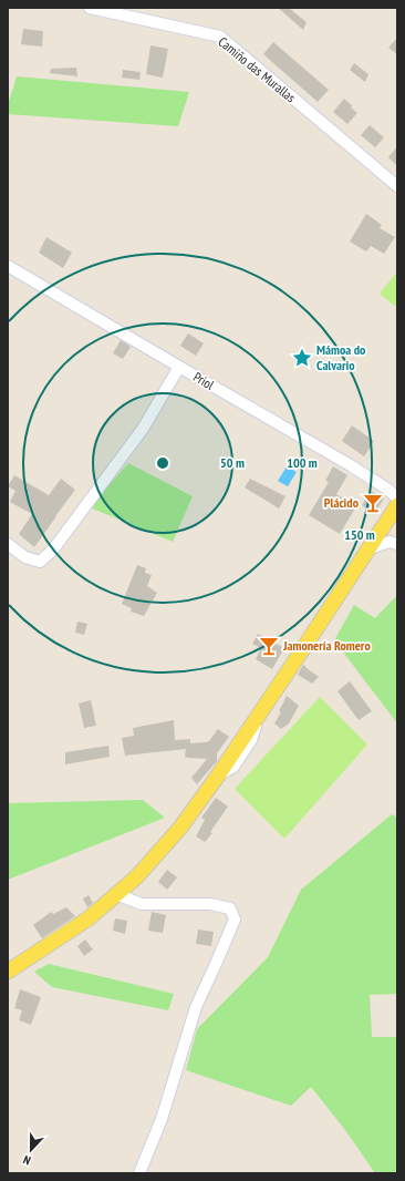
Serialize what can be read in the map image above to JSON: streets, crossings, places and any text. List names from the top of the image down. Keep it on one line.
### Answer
{"streets":{"street":["Camiño das Murallas","Priol"]},"places":{"place":["Mámoa do Calvario"],"bar":["Plácido","Jamonería Romero"]},"north":"bottom","rings":["50 m","100 m","150 m"]}
